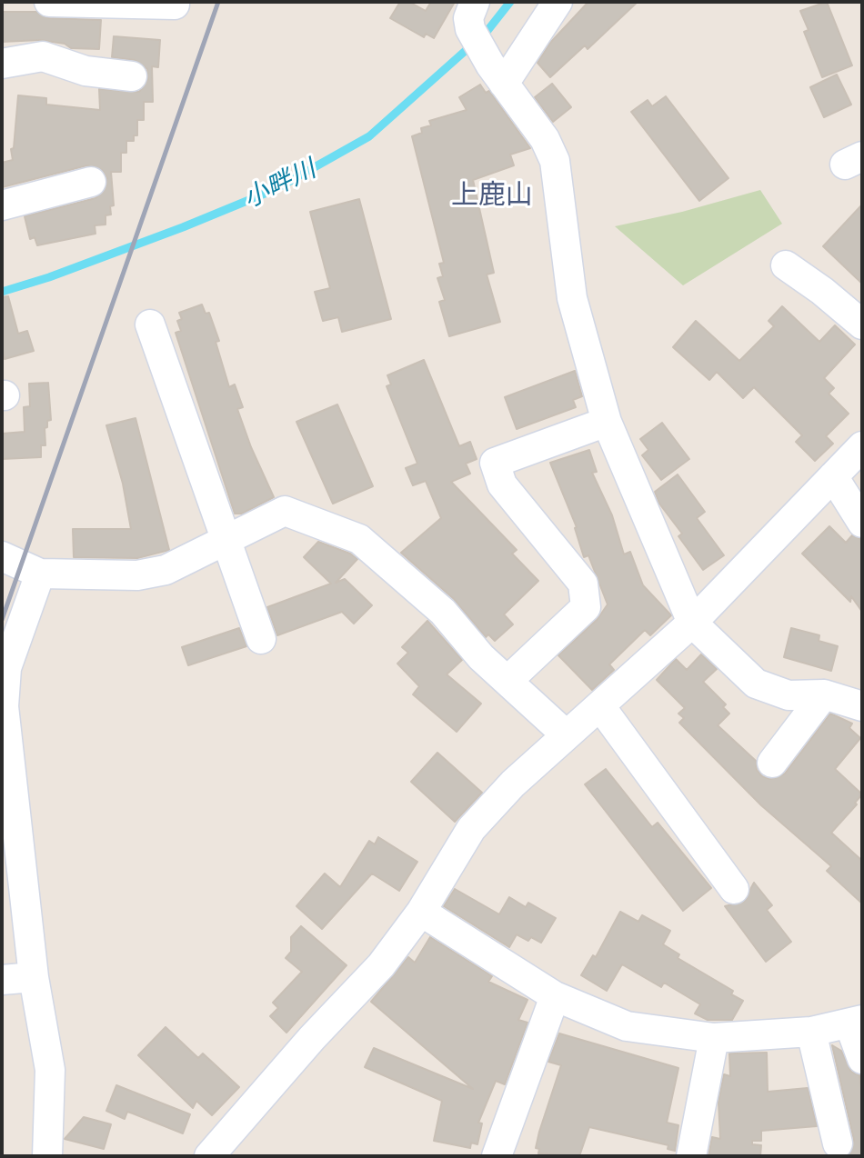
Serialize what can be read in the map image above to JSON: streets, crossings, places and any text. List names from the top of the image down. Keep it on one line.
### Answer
{"districts":["上鹿山"],"water":["小畔川"]}
